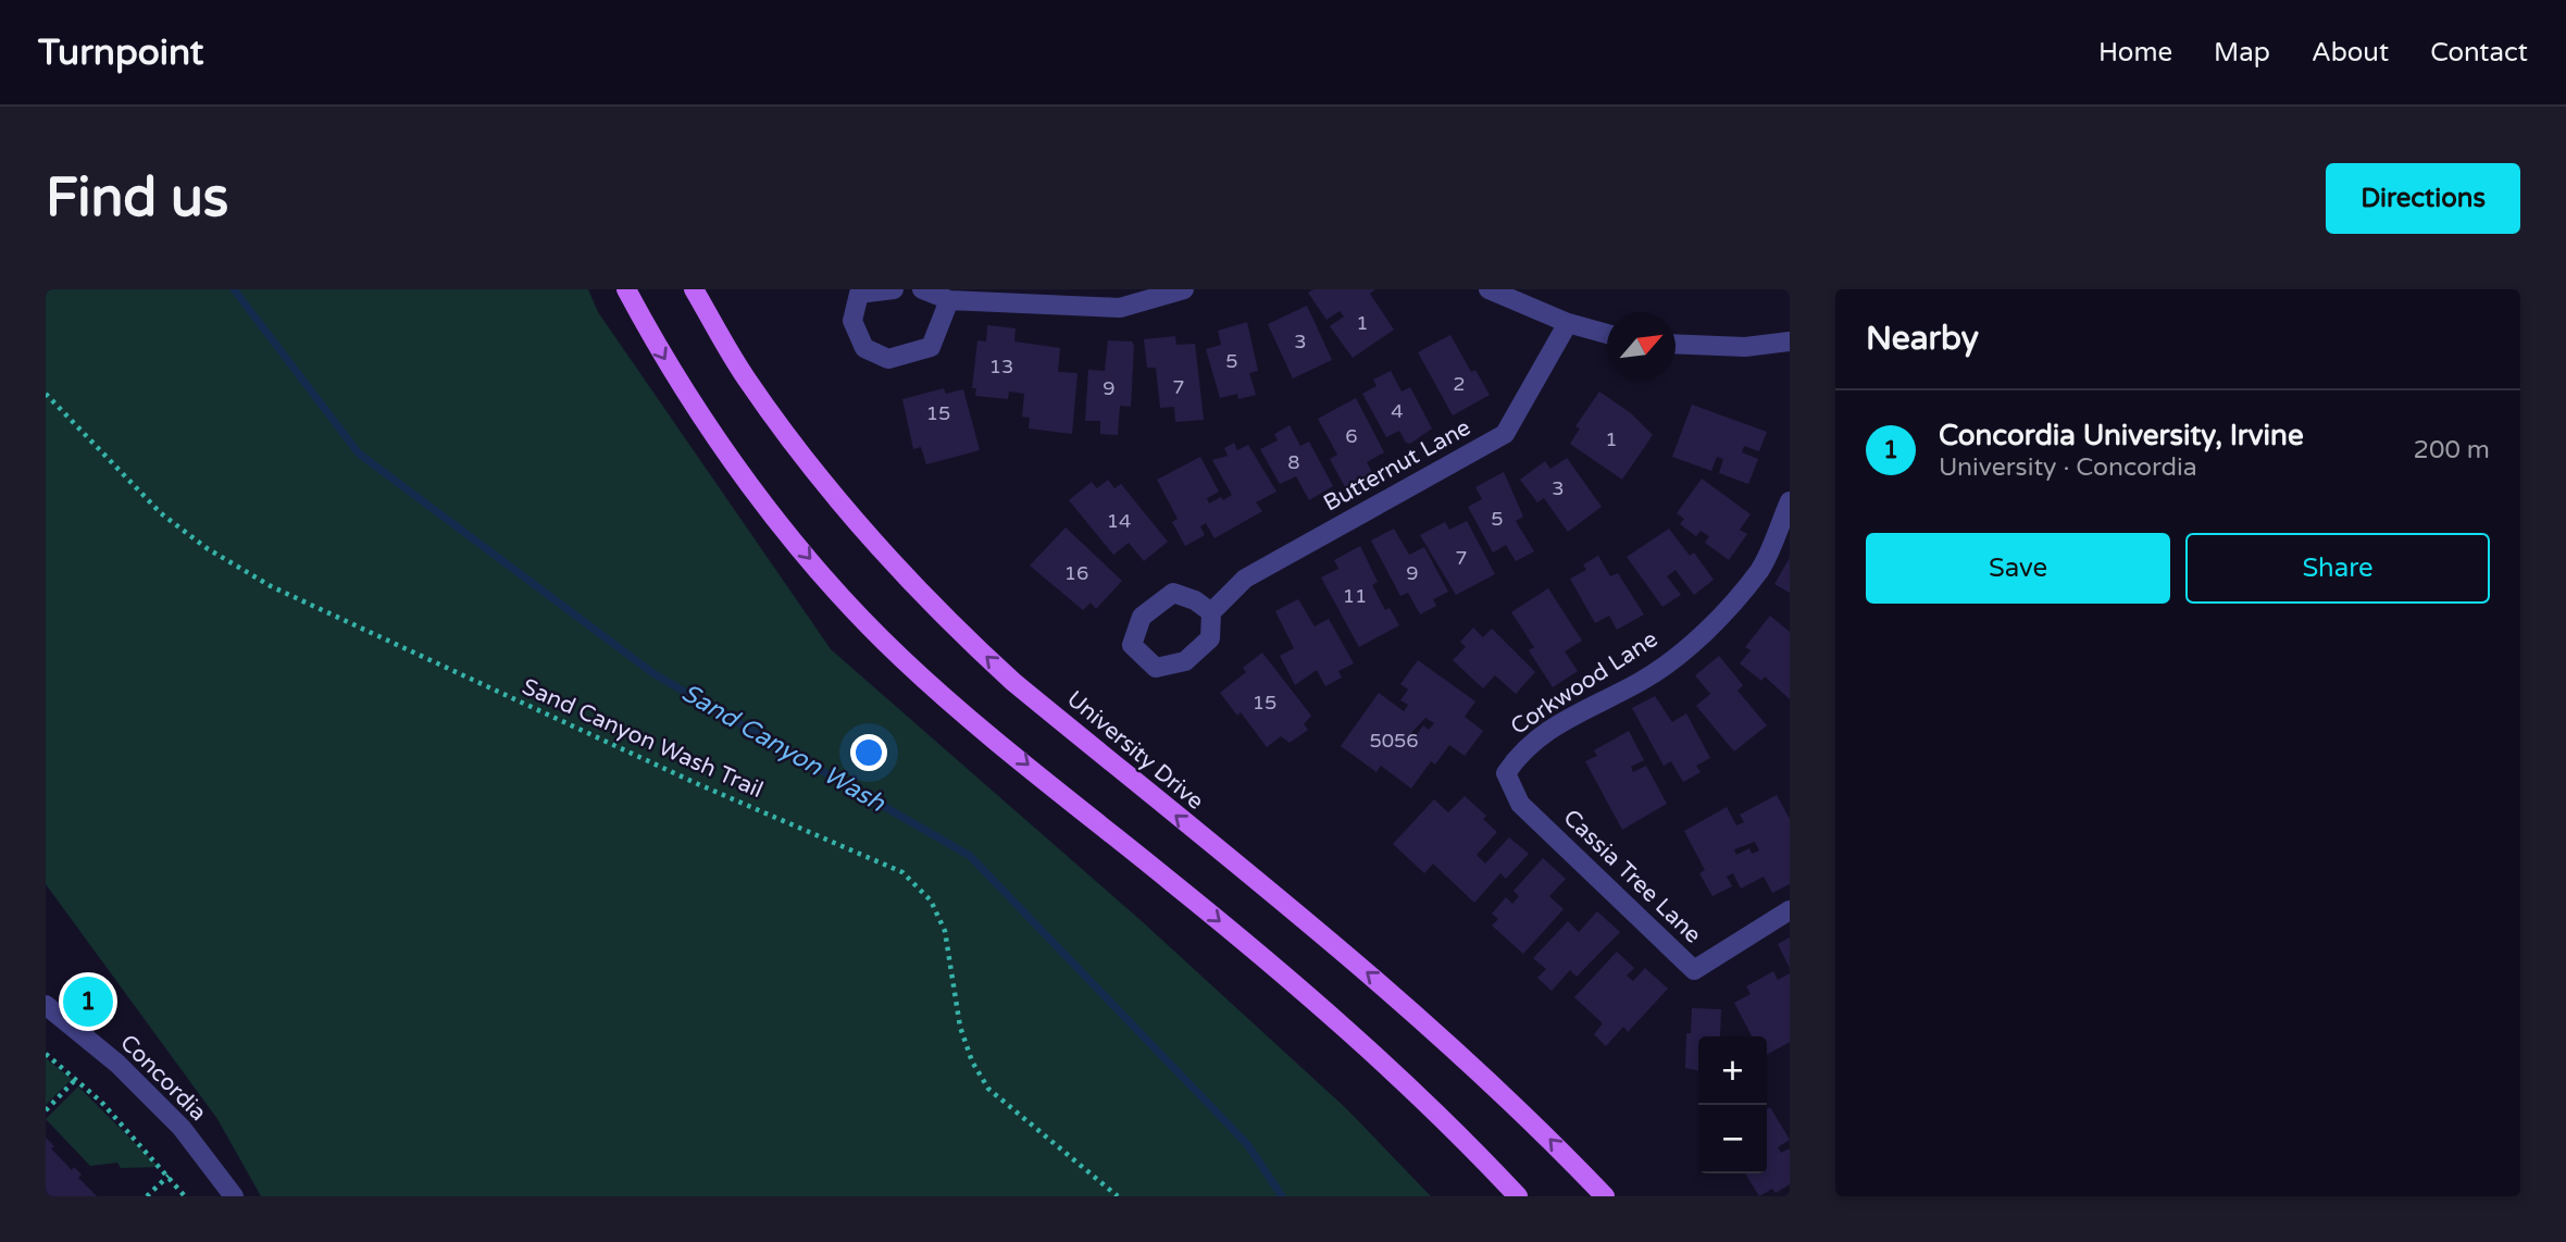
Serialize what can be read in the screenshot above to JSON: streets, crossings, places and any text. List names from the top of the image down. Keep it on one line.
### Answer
{"streets":{"main road":["University Drive"],"street":["Butternut Lane","Corkwood Lane","Cassia Tree Lane","Concordia"],"path":["Sand Canyon Wash Trail"]},"crossings":[["Corkwood Lane","Cassia Tree Lane"]],"water":["Sand Canyon Wash"],"house_numbers":["1","3","5","13","2","7","9","4","15","6","1","8","3","5","14","7","16","9","11","15","5056"],"north":"top right","page":{"header":"Turnpoint","nav":["Home","Map","About","Contact"],"buttons":["Directions",["Save","Share"]],"title":"Find us","heading":"Nearby","list":[{"mark":"1","name":"Concordia University, Irvine","note":"University · Concordia","value":"200 m"}],"pins":"1","map_buttons":["+","−"]}}
